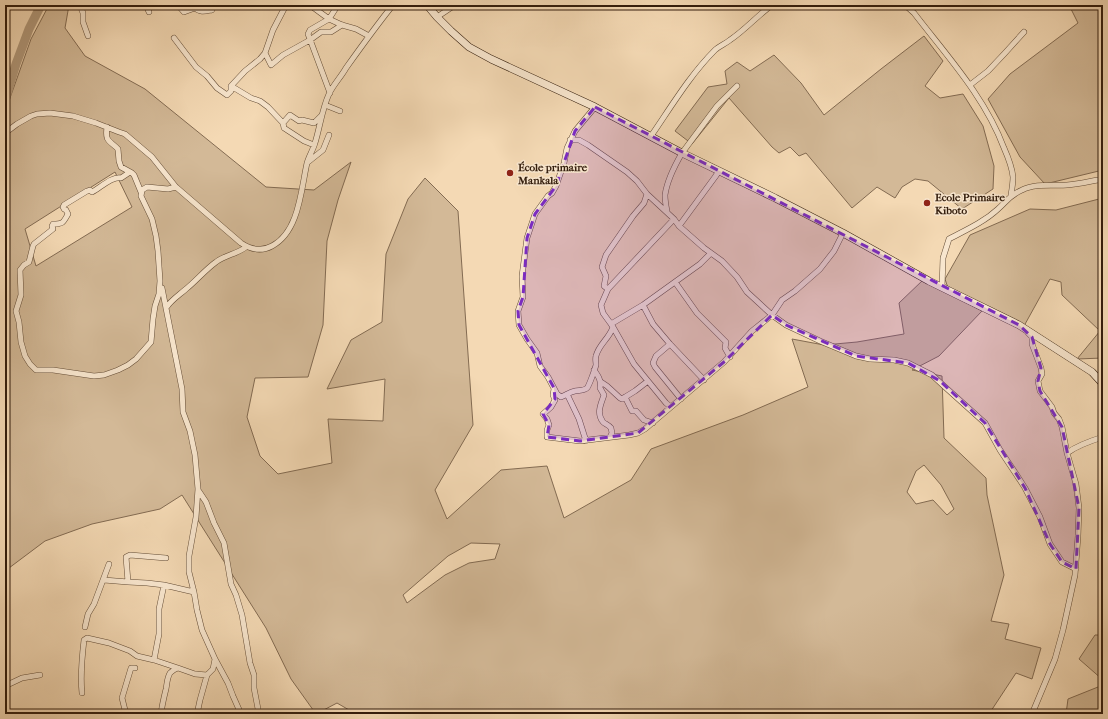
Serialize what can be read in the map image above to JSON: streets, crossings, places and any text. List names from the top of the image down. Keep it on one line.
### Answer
{"places":["École primaire Mankala","Ecole Primaire Kiboto"]}
